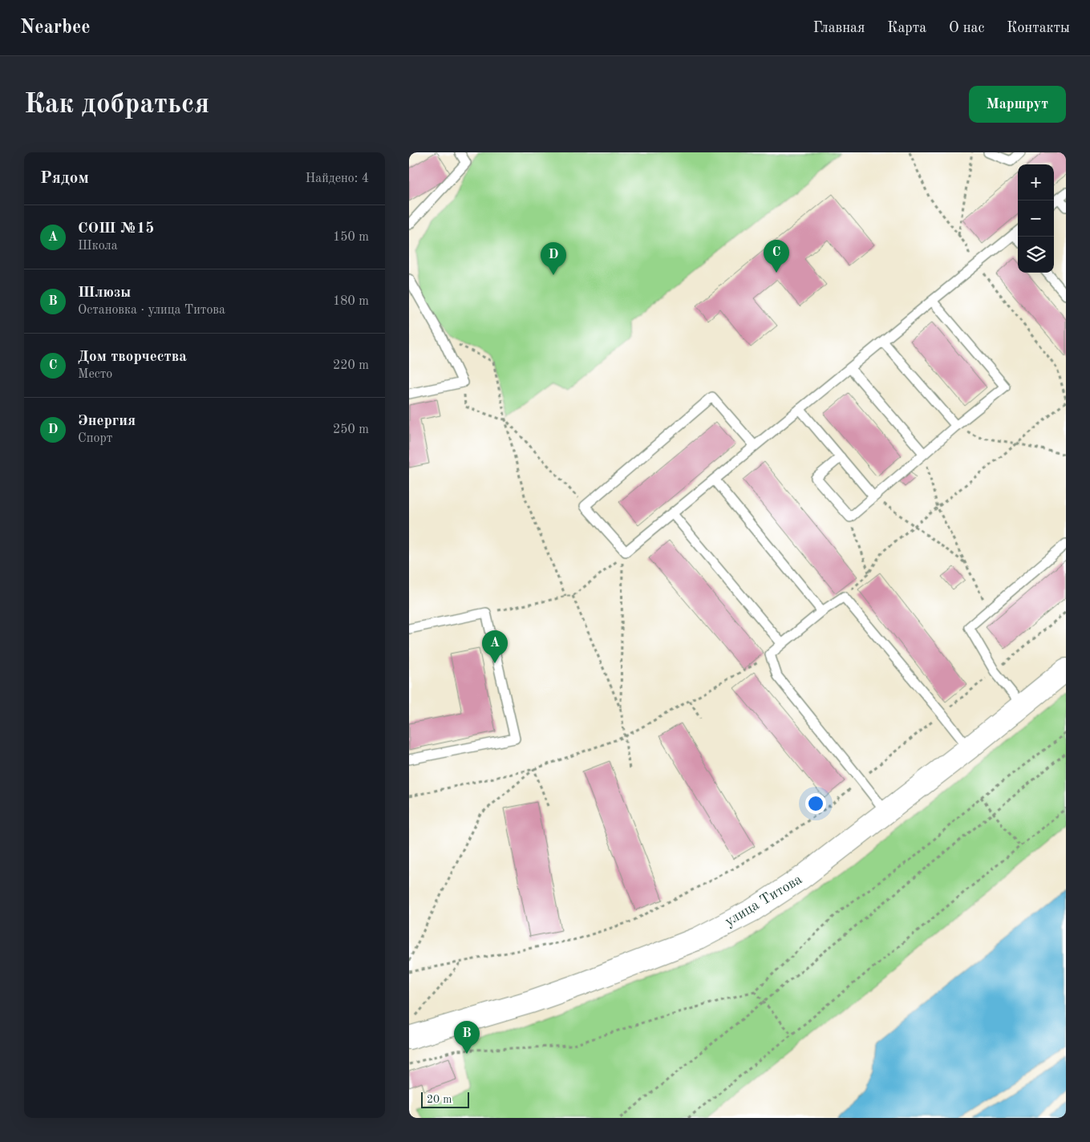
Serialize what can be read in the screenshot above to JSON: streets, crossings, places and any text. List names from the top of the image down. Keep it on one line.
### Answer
{"streets":{"main road":["улица Титова"]},"scale_bar":"20 m","page":{"header":"Nearbee","nav":["Главная","Карта","О нас","Контакты"],"buttons":"Маршрут","title":"Как добраться","heading":["Рядом","Найдено: 4"],"map_buttons":["+","−"],"list":[{"mark":"A","name":"СОШ №15","note":"Школа","value":"150 m"},{"mark":"B","name":"Шлюзы","note":"Остановка · улица Титова","value":"180 m"},{"mark":"C","name":"Дом творчества","note":"Место","value":"220 m"},{"mark":"D","name":"Энергия","note":"Спорт","value":"250 m"}],"pins":["C","D","A","B"],"scale":"20 m"}}
